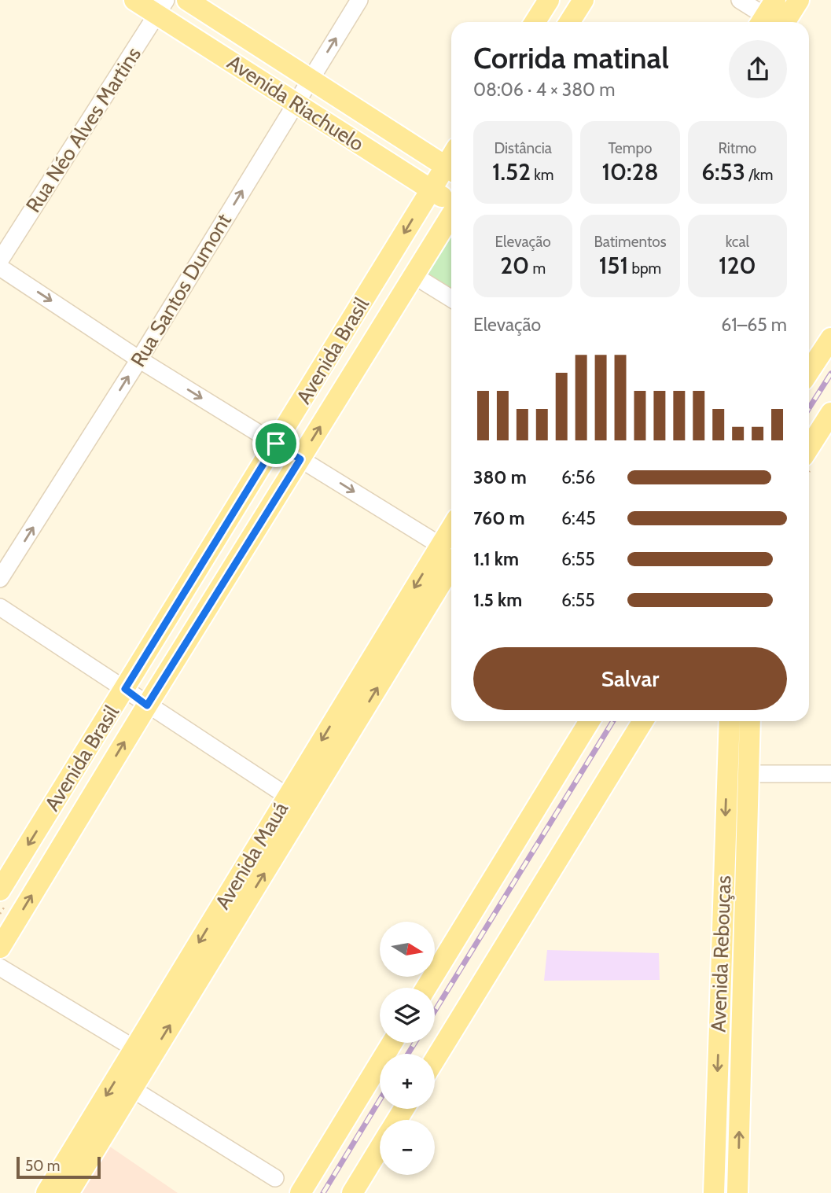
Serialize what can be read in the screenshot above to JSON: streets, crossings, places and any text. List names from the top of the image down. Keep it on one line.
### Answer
{"streets":{"main road":["Avenida Riachuelo","Avenida Brasil","Avenida Mauá","Avenida Rebouças"],"street":["Rua Néo Alves Martins","Rua Santos Dumont"]},"crossings":[["Avenida Riachuelo","Rua Néo Alves Martins"],["Avenida Riachuelo","Rua Santos Dumont"],["Avenida Riachuelo","Avenida Brasil"]],"one_way":["Rua Santos Dumont"],"scale_bar":"50 m","north":"right","page":{"heading":["Corrida matinal","08:06 · 4 × 380 m"],"stats":[["Distância","1.52 km"],["Tempo","10:28"],["Ritmo","6:53 /km"],["Elevação","20 m"],["Batimentos","151 bpm"],["kcal","120"]],"chart":["Elevação","61–65 m"],"list":[{"name":"380 m","note":"6:56"},{"name":"760 m","note":"6:45"},{"name":"1.1 km","note":"6:55"},{"name":"1.5 km","note":"6:55"}],"buttons":"Salvar","map_buttons":["+","−"],"scale":"50 m"}}
